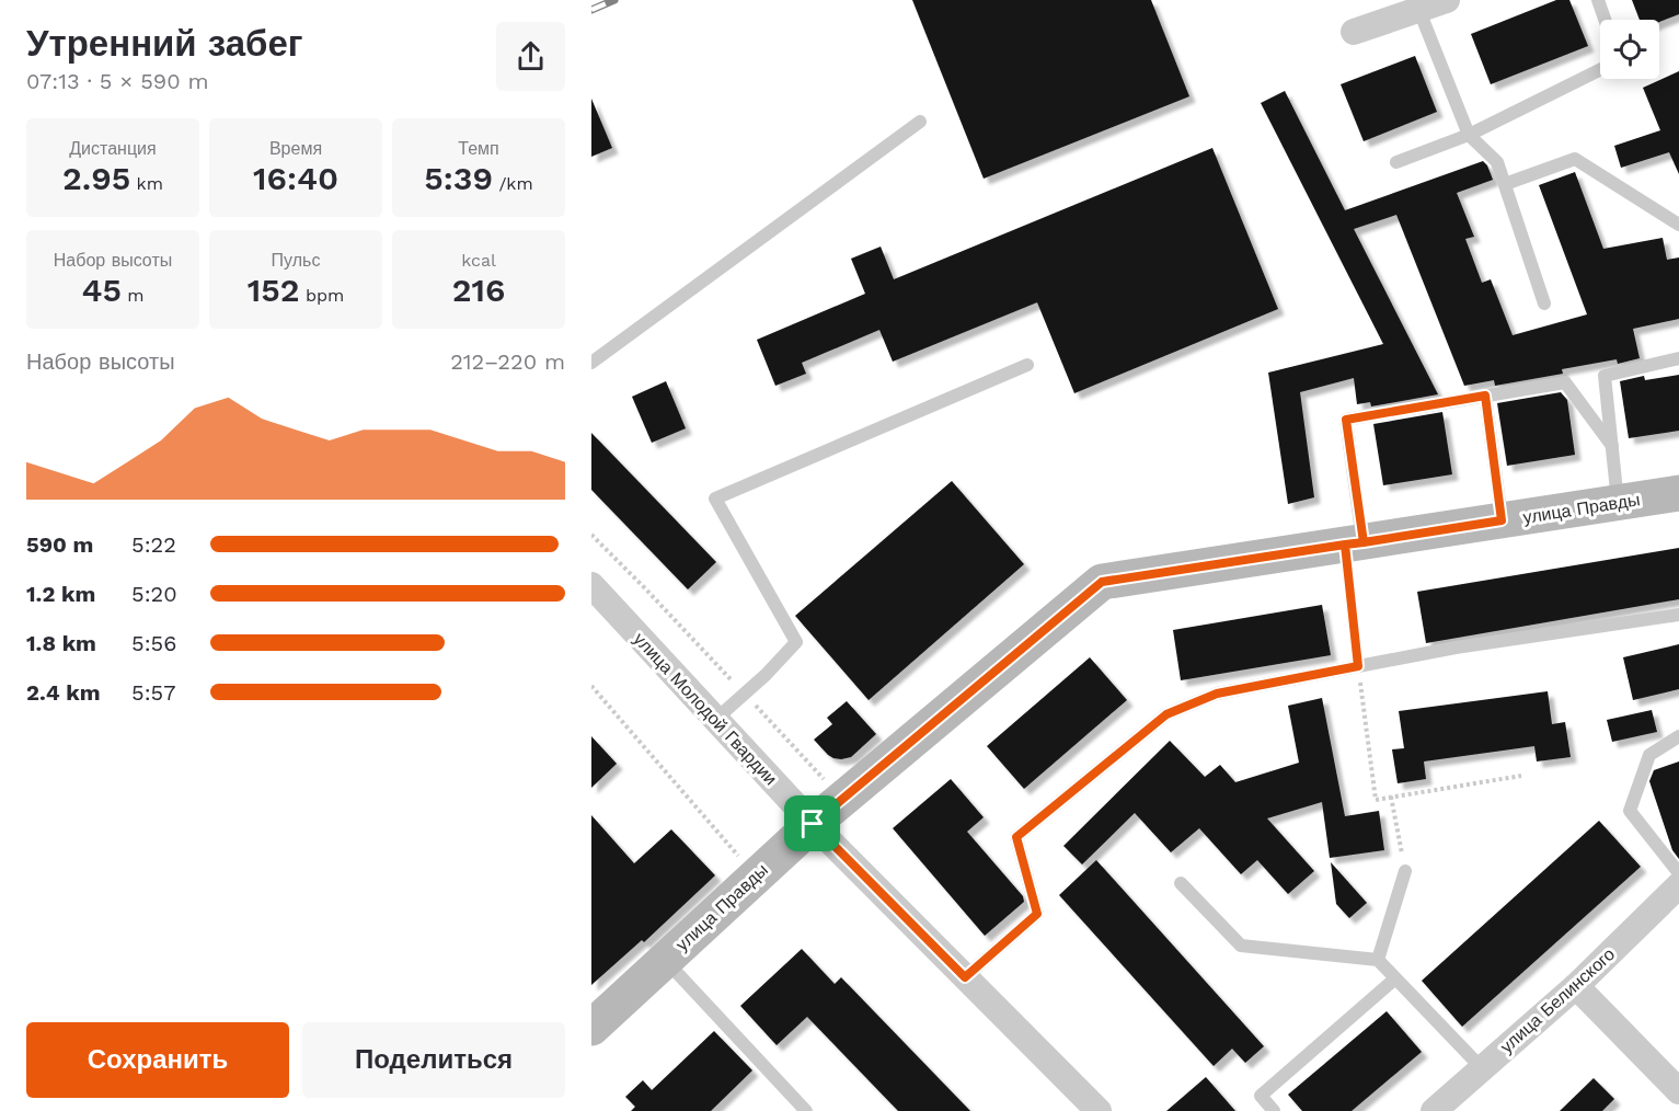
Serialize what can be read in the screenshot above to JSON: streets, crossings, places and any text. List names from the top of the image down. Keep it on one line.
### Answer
{"streets":{"street":["улица Правды","улица Молодой Гвардии","улица Белинского"]},"crossings":[["улица Правды","улица Молодой Гвардии"]],"page":{"heading":["Утренний забег","07:13 · 5 × 590 m"],"stats":[["Дистанция","2.95 km"],["Время","16:40"],["Темп","5:39 /km"],["Набор высоты","45 m"],["Пульс","152 bpm"],["kcal","216"]],"chart":["Набор высоты","212–220 m"],"list":[{"name":"590 m","note":"5:22"},{"name":"1.2 km","note":"5:20"},{"name":"1.8 km","note":"5:56"},{"name":"2.4 km","note":"5:57"}],"buttons":["Сохранить","Поделиться"]}}
